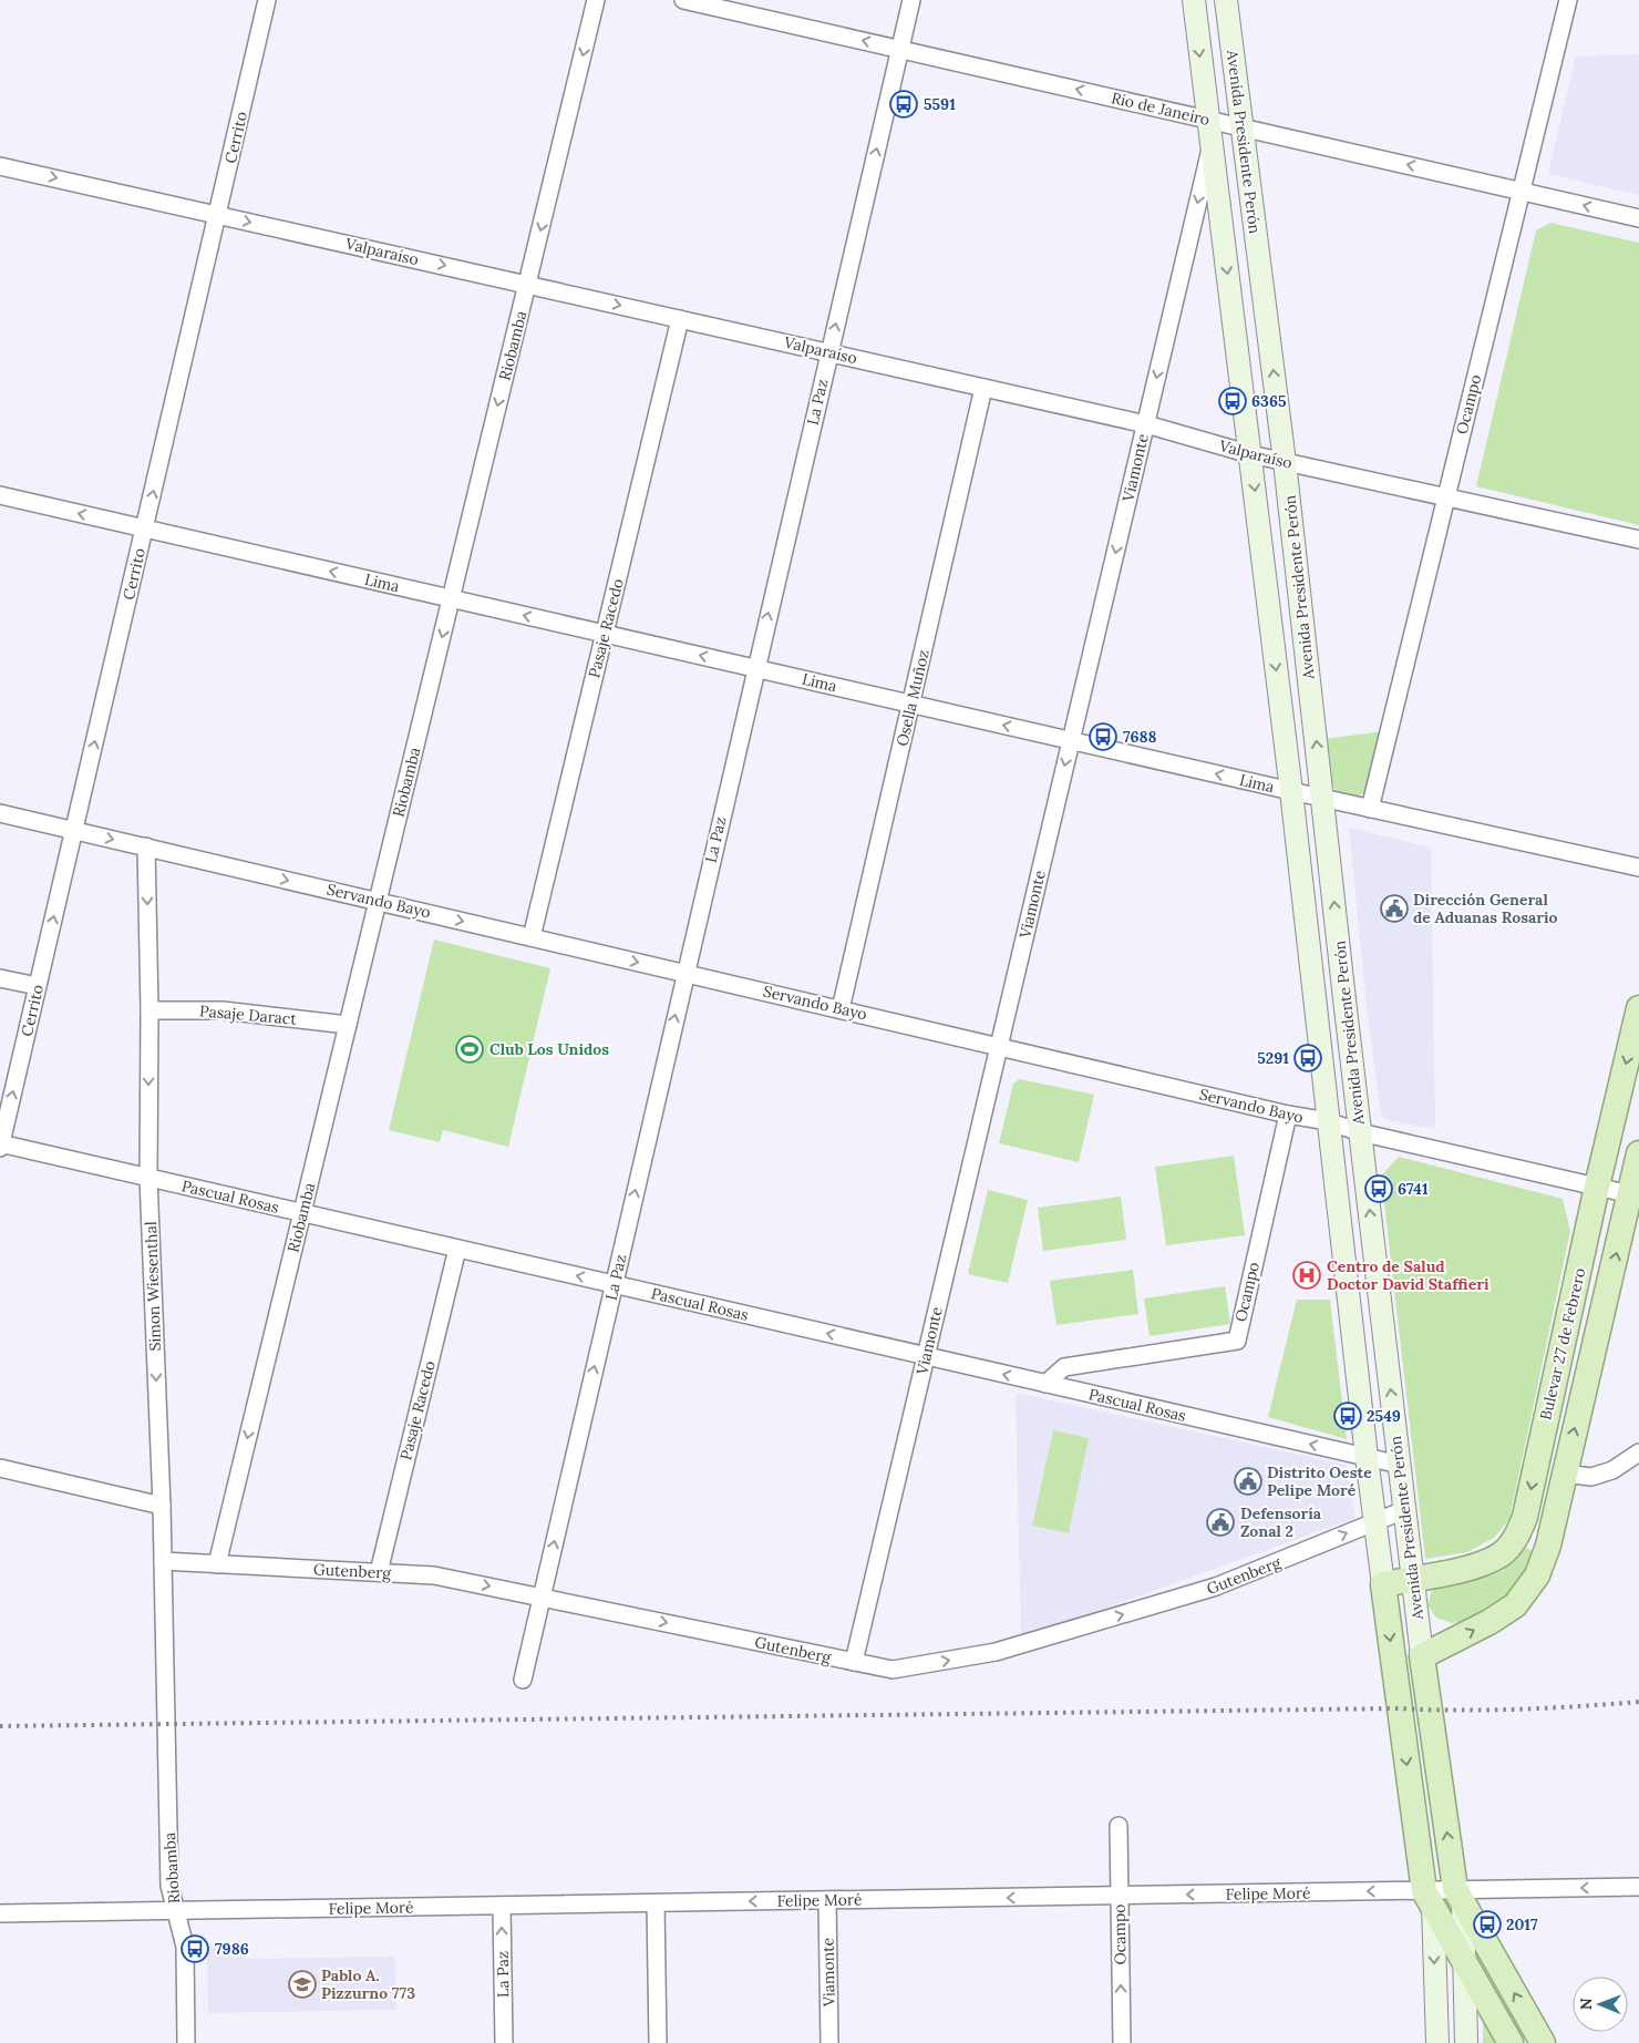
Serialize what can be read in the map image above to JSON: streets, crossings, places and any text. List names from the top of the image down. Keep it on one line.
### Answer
{"streets":{"main road":["Avenida Presidente Perón","Bulevar 27 de Febrero"],"street":["Río de Janeiro","Cerrito","Valparaíso","Riobamba","La Paz","Ocampo","Viamonte","Lima","Pasaje Racedo","Osella Muñoz","Servando Bayo","Pasaje Daract","Pascual Rosas","Simon Wiesenthal","Gutenberg","Felipe Moré"]},"crossings":[["Río de Janeiro","Avenida Presidente Perón"],["Río de Janeiro","La Paz"],["Río de Janeiro","Ocampo"],["Cerrito","Valparaíso"],["Cerrito","Lima"],["Cerrito","Servando Bayo"],["Cerrito","Pascual Rosas"],["Avenida Presidente Perón","Valparaíso"],["Avenida Presidente Perón","Viamonte"],["Avenida Presidente Perón","Lima"],["Avenida Presidente Perón","Servando Bayo"],["Avenida Presidente Perón","Pascual Rosas"],["Avenida Presidente Perón","Bulevar 27 de Febrero"],["Avenida Presidente Perón","Gutenberg"],["Avenida Presidente Perón","Felipe Moré"],["Valparaíso","Riobamba"],["Valparaíso","La Paz"],["Valparaíso","Ocampo"],["Valparaíso","Viamonte"],["Valparaíso","Pasaje Racedo"],["Valparaíso","Osella Muñoz"],["Riobamba","Lima"],["Riobamba","Servando Bayo"],["Riobamba","Pasaje Daract"],["Riobamba","Pascual Rosas"],["Riobamba","Simon Wiesenthal"],["Riobamba","Gutenberg"],["Riobamba","Felipe Moré"],["La Paz","Lima"],["La Paz","Servando Bayo"],["La Paz","Pascual Rosas"],["La Paz","Gutenberg"],["La Paz","Felipe Moré"],["Ocampo","Lima"],["Ocampo","Servando Bayo"],["Ocampo","Pascual Rosas"],["Ocampo","Felipe Moré"],["Viamonte","Lima"],["Viamonte","Servando Bayo"],["Viamonte","Pascual Rosas"],["Viamonte","Gutenberg"],["Viamonte","Felipe Moré"],["Lima","Pasaje Racedo"],["Lima","Osella Muñoz"],["Pasaje Racedo","Servando Bayo"],["Pasaje Racedo","Pascual Rosas"],["Pasaje Racedo","Gutenberg"],["Osella Muñoz","Servando Bayo"],["Servando Bayo","Simon Wiesenthal"],["Servando Bayo","Bulevar 27 de Febrero"],["Pasaje Daract","Simon Wiesenthal"],["Pascual Rosas","Simon Wiesenthal"],["Simon Wiesenthal","Gutenberg"]],"one_way":["Río de Janeiro","Cerrito","Valparaíso","Riobamba","La Paz","Viamonte","Lima","Servando Bayo","Pascual Rosas","Simon Wiesenthal","Gutenberg","Felipe Moré"],"places":{"bus stop":["5591","6365","7688","5291","6741","2549","2017","7986"],"public building":["Dirección General de Aduanas Rosario","Distrito Oeste Pelipe Moré","Defensoría Zonal 2"],"sports":["Club Los Unidos"],"hospital":["Centro de Salud Doctor David Staffieri"],"school or university":["Pablo A. Pizzurno 773"]},"north":"left"}
